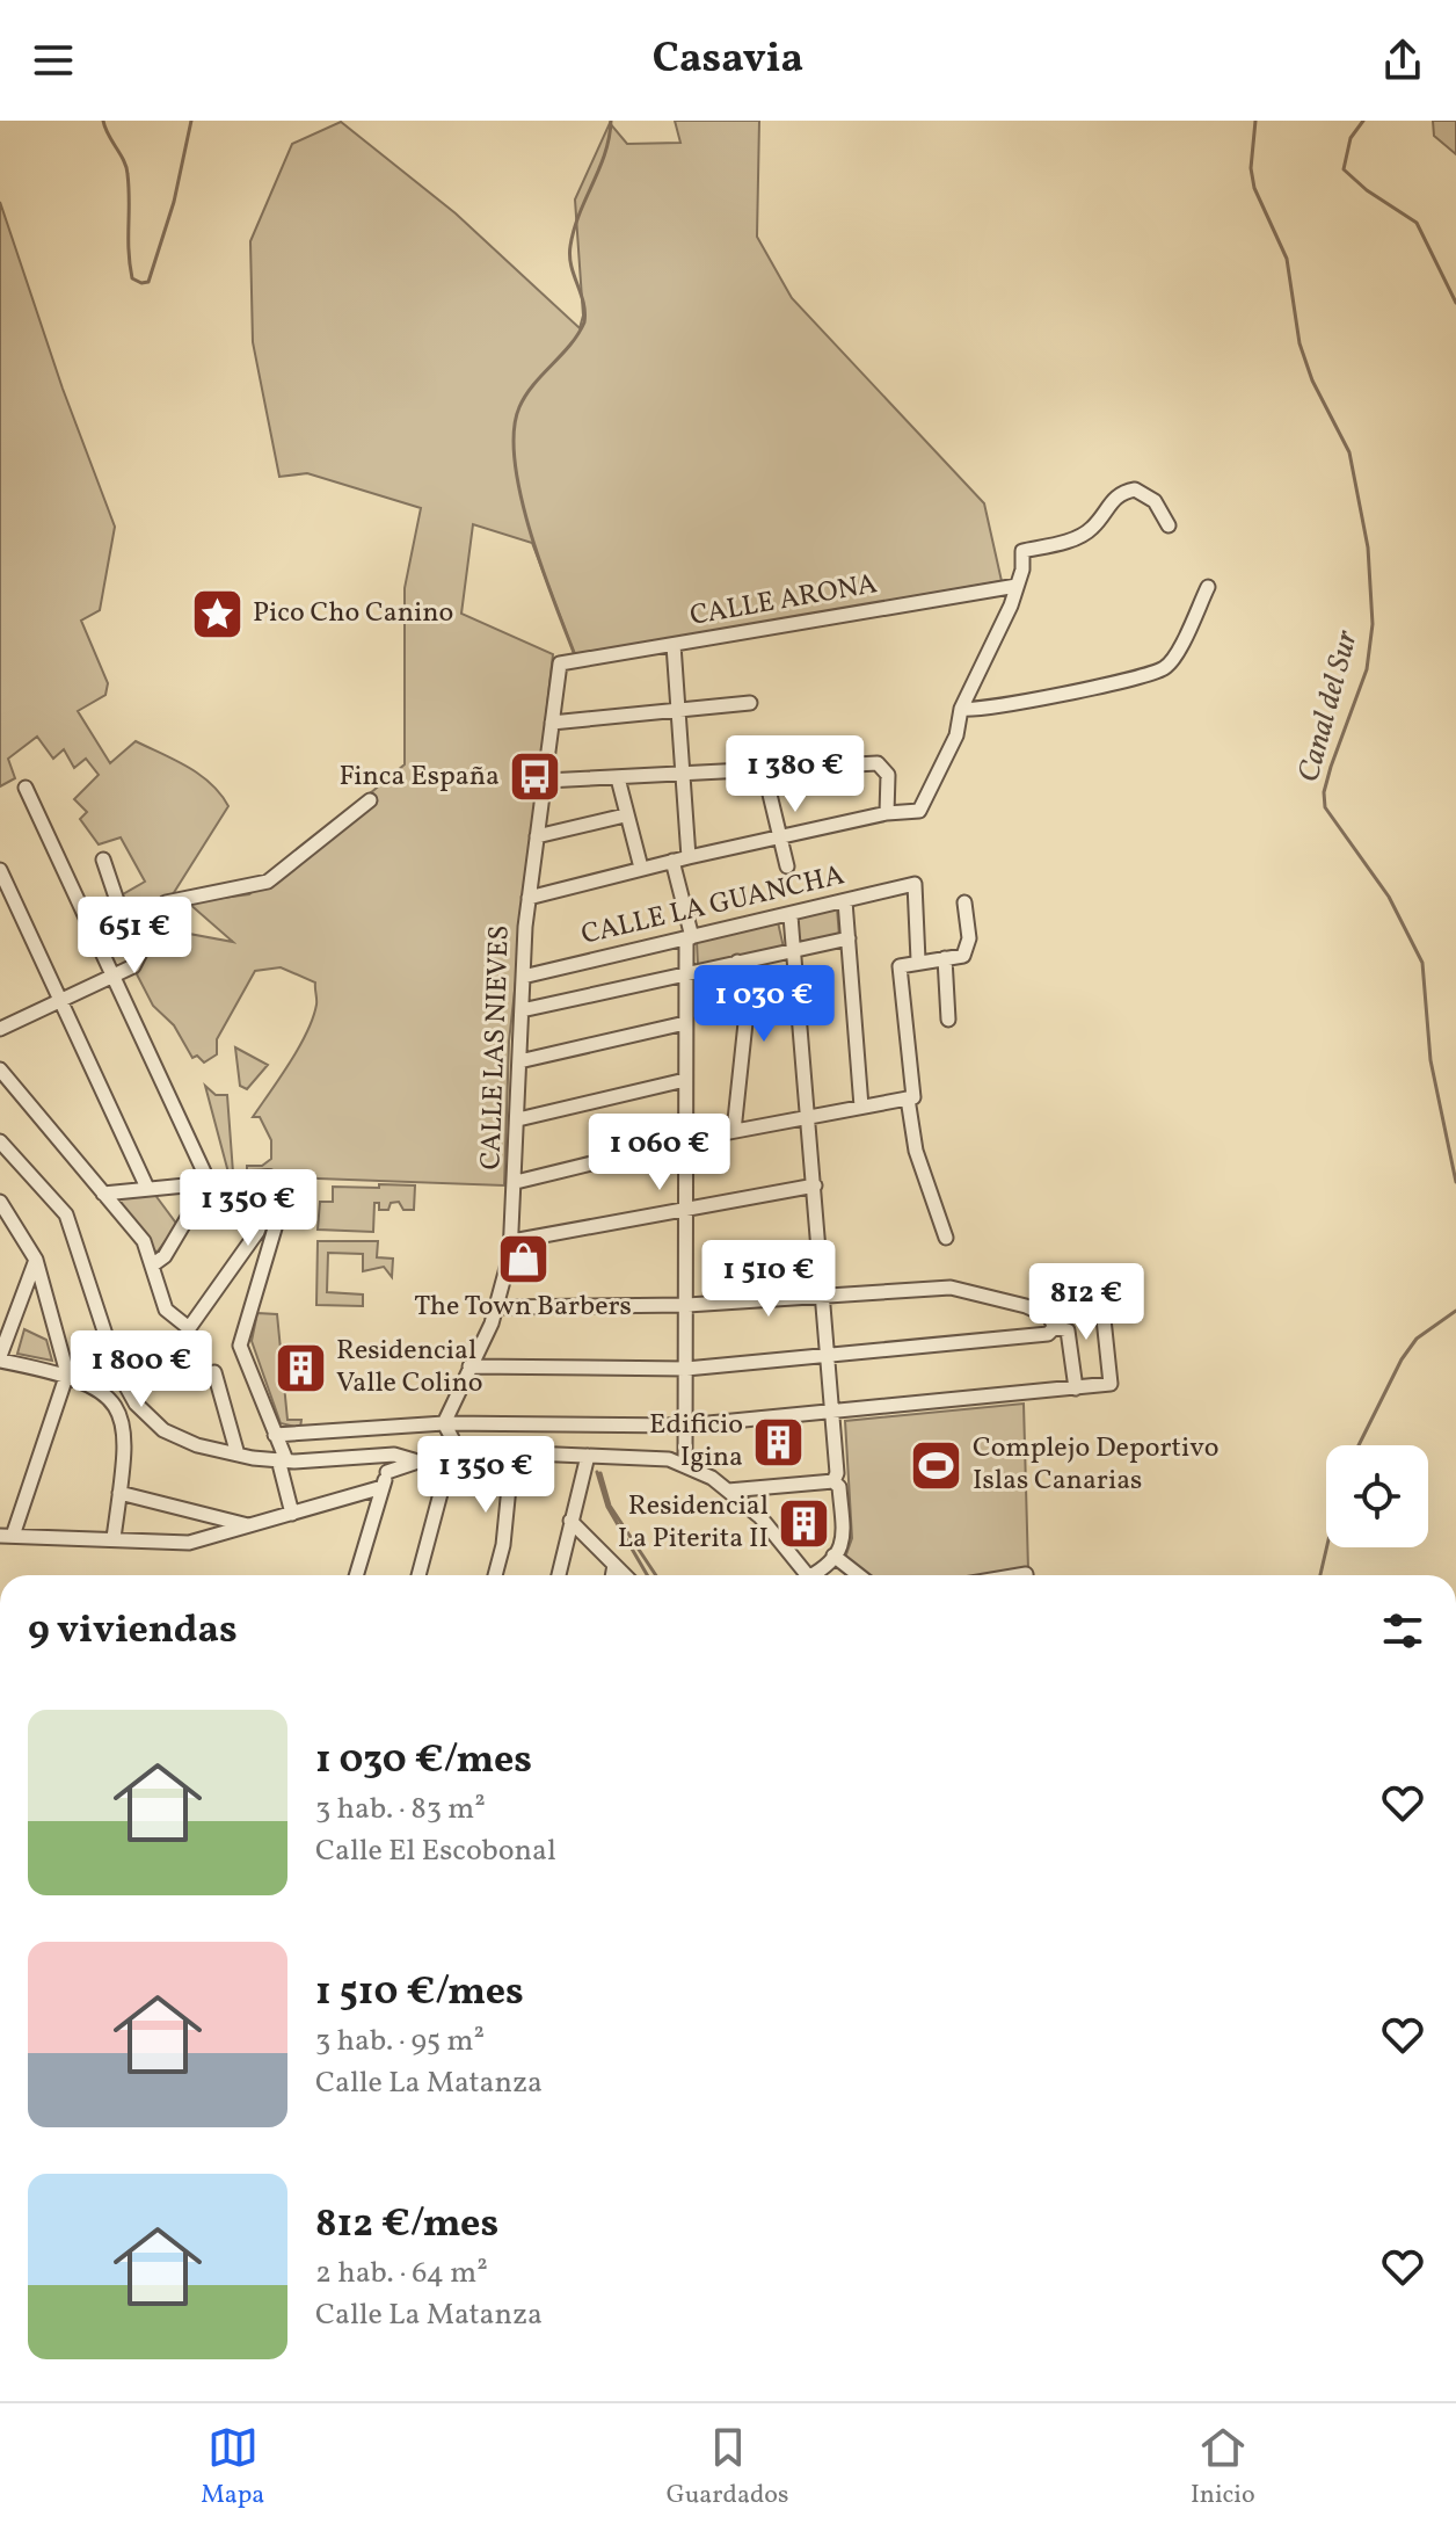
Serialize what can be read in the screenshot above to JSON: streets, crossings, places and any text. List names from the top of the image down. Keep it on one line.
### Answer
{"streets":{"street":["CALLE ARONA","CALLE LA GUANCHA","CALLE LAS NIEVES"]},"crossings":[["CALLE ARONA","CALLE LAS NIEVES"],["CALLE LA GUANCHA","CALLE LAS NIEVES"]],"water":["Canal del Sur"],"places":{"place":["Pico Cho Canino"],"bus stop":["Finca España"],"shop":["The Town Barbers"],"building":["Residencial Valle Colino","Edificio Igina","Residencial La Piterita II"],"sports":["Complejo Deportivo Islas Canarias"]},"page":{"header":"Casavia","price":["1 380 €","651 €","1 030 €","1 060 €","1 350 €","1 510 €","812 €","1 800 €","1 350 €"],"heading":"9 viviendas","list":[{"name":"1 030 €/mes","note":"3 hab. · 83 m² · Calle El Escobonal"},{"name":"1 510 €/mes","note":"3 hab. · 95 m² · Calle La Matanza"},{"name":"812 €/mes","note":"2 hab. · 64 m² · Calle La Matanza"}],"tabs":["Mapa","Guardados","Inicio"]}}
